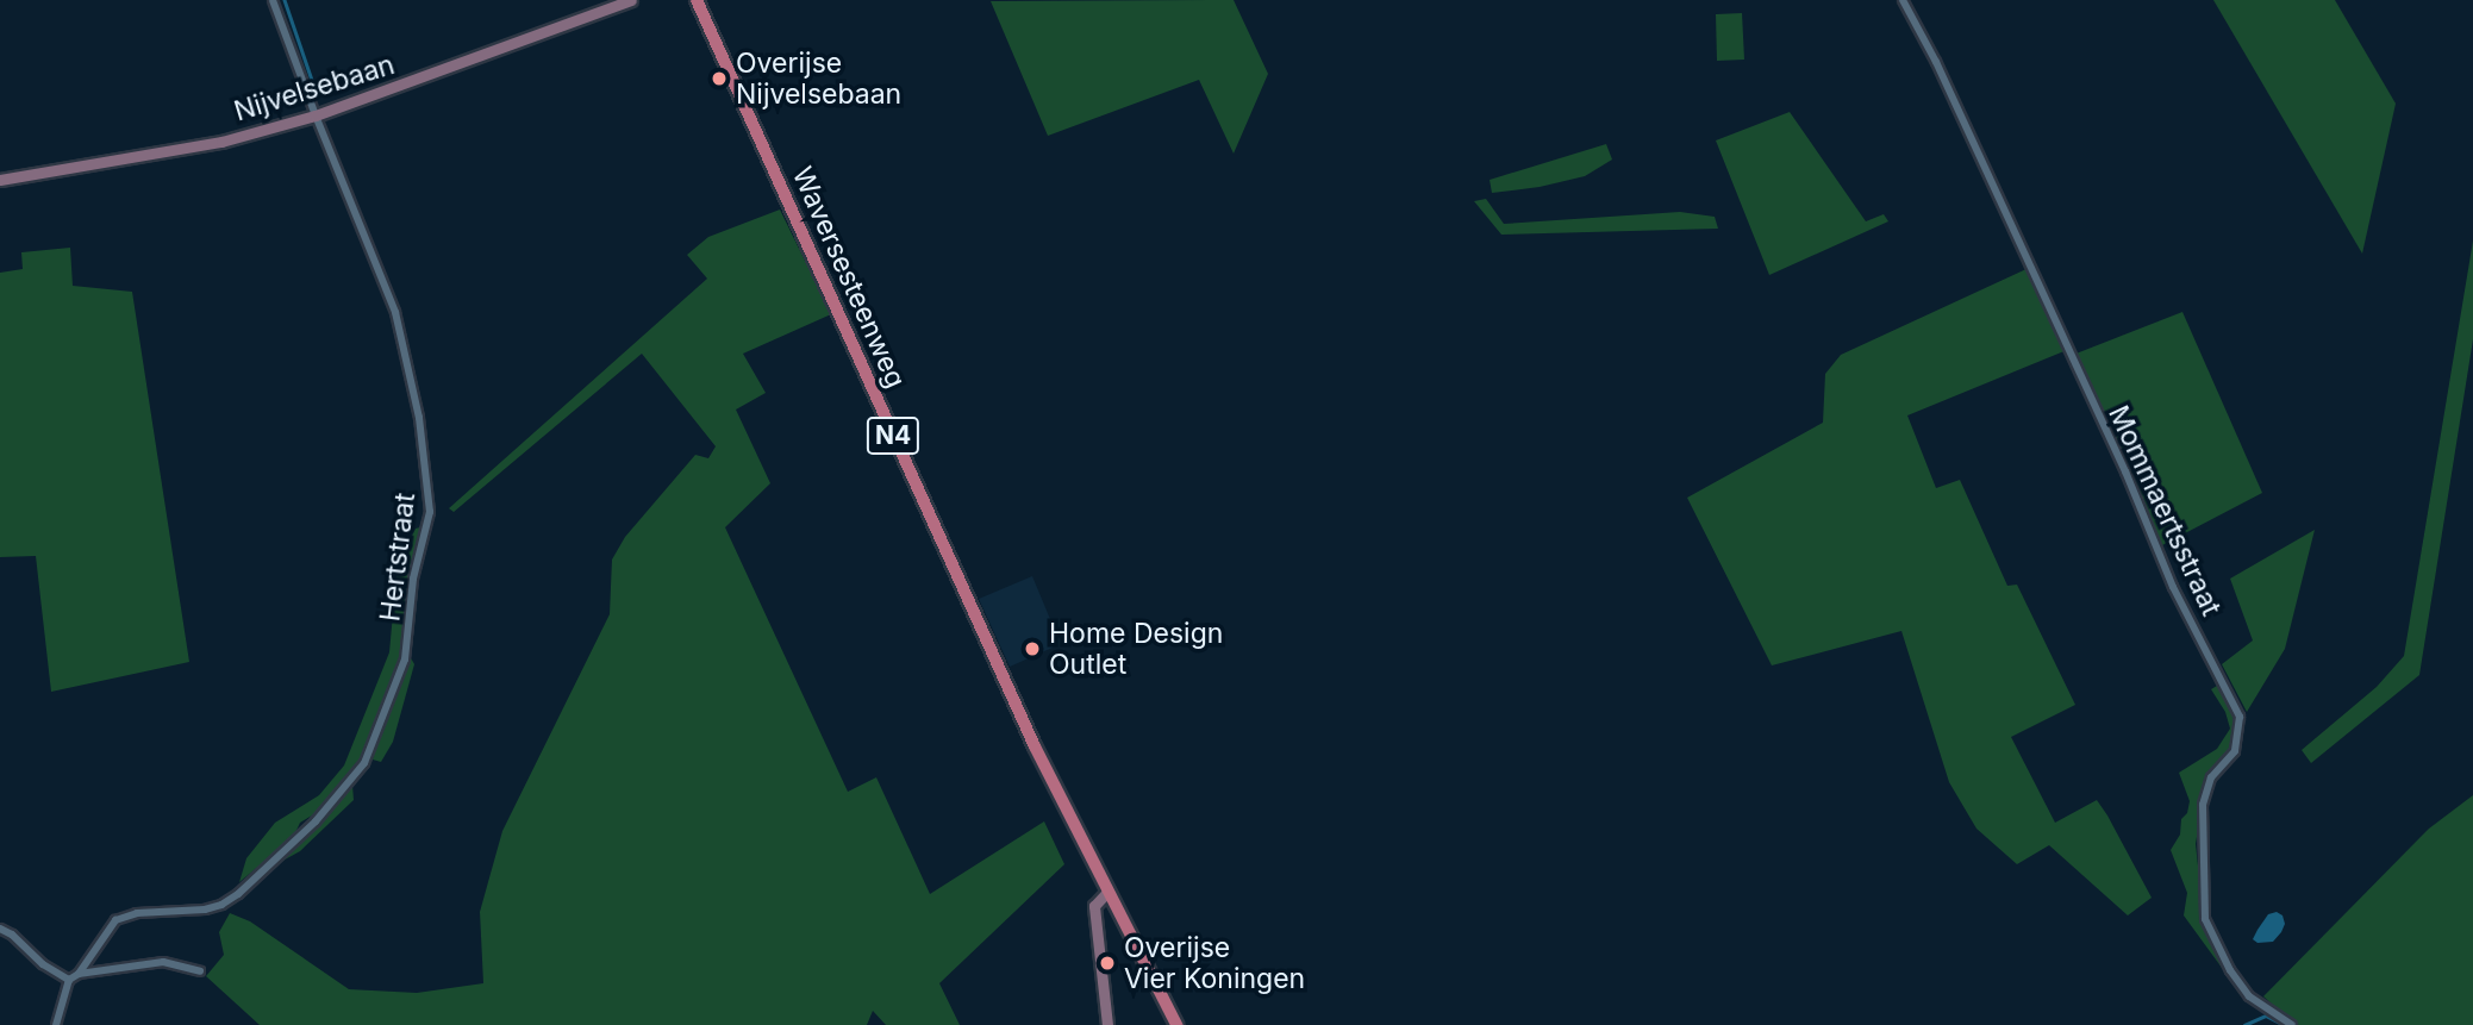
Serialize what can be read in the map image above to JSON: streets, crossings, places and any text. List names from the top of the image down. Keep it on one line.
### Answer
{"streets":{"main road":["Nijvelsebaan","Waversesteenweg","N4"],"street":["Mommaertsstraat","Hertstraat"]},"crossings":[["Nijvelsebaan","Hertstraat"]],"places":["Overijse Nijvelsebaan","Home Design Outlet","Overijse Vier Koningen"]}
